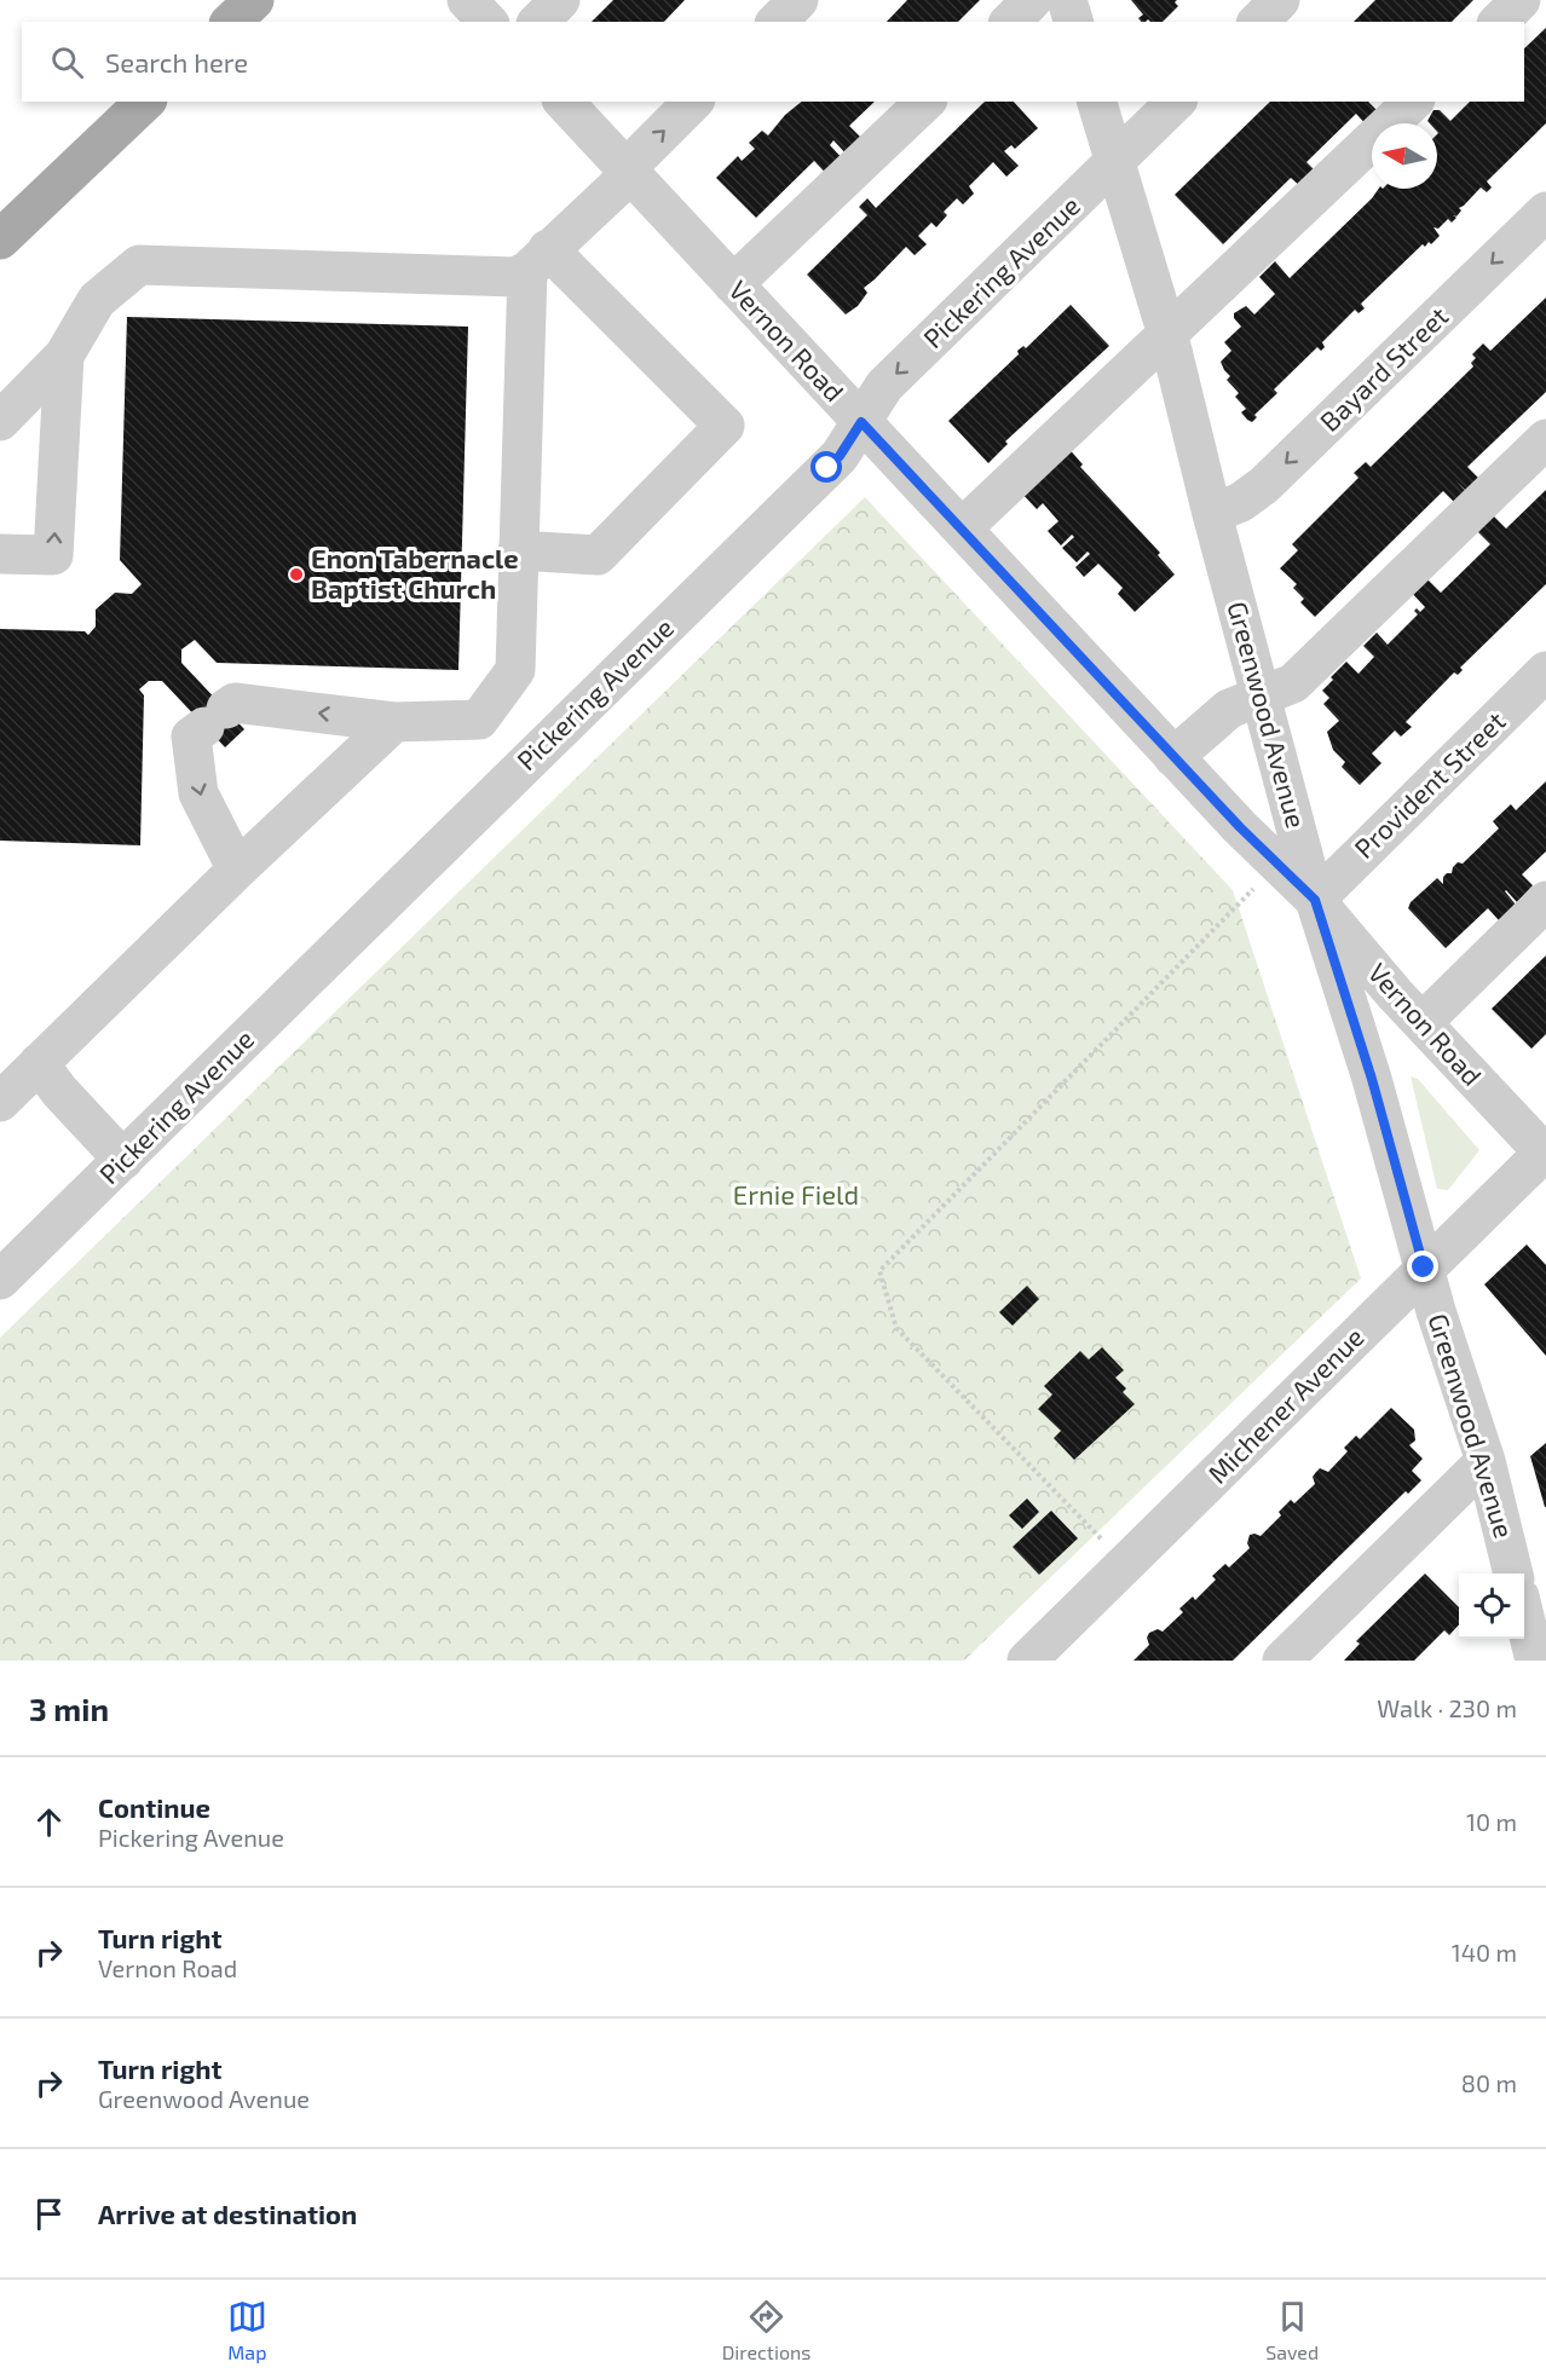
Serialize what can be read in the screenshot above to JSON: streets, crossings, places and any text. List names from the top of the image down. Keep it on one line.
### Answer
{"streets":{"street":["Pickering Avenue","Vernon Road","Bayard Street","Greenwood Avenue","Provident Street","Michener Avenue"]},"crossings":[["Pickering Avenue","Vernon Road"],["Pickering Avenue","Greenwood Avenue"],["Vernon Road","Greenwood Avenue"],["Vernon Road","Provident Street"],["Vernon Road","Michener Avenue"],["Bayard Street","Greenwood Avenue"],["Greenwood Avenue","Provident Street"],["Greenwood Avenue","Michener Avenue"]],"parks":["Ernie Field"],"places":["Enon Tabernacle Baptist Church"],"north":"left","page":{"search":"Search here","heading":["3 min","Walk · 230 m"],"list":[["Continue","Pickering Avenue","10 m"],["Turn right","Vernon Road","140 m"],["Turn right","Greenwood Avenue","80 m"],"Arrive at destination"],"nav":["Map","Directions","Saved"]}}
